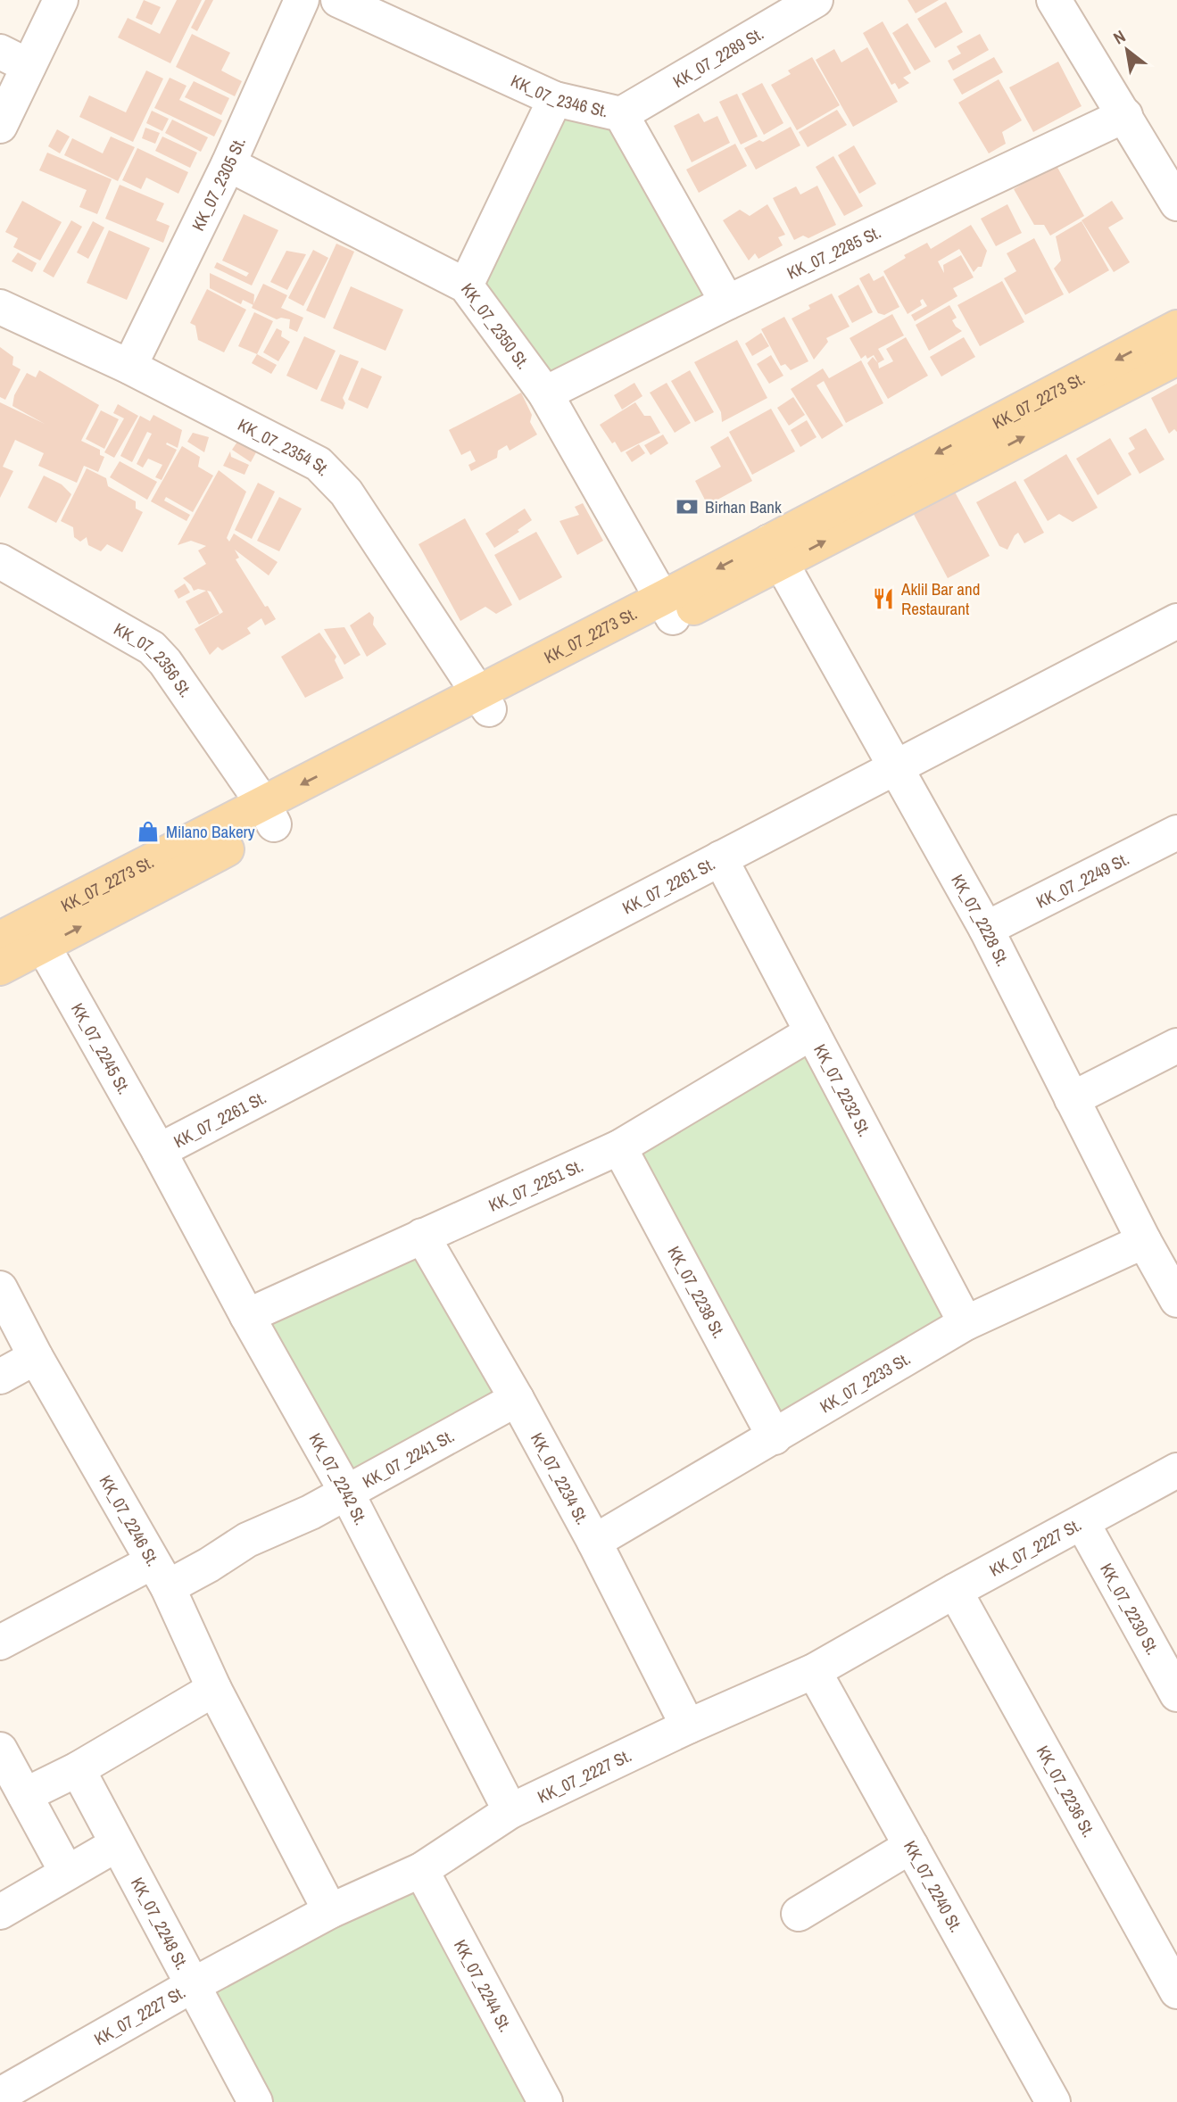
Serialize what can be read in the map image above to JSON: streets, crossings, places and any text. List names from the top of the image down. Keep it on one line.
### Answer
{"streets":{"main road":["KK_07_2273 St."],"street":["KK_07_2289 St.","KK_07_2346 St.","KK_07_2305 St.","KK_07_2285 St.","KK_07_2350 St.","KK_07_2354 St.","KK_07_2356 St.","KK_07_2249 St.","KK_07_2261 St.","KK_07_2228 St.","KK_07_2245 St.","KK_07_2232 St.","KK_07_2251 St.","KK_07_2238 St.","KK_07_2233 St.","KK_07_2241 St.","KK_07_2234 St.","KK_07_2242 St.","KK_07_2246 St.","KK_07_2227 St.","KK_07_2230 St.","KK_07_2236 St.","KK_07_2240 St.","KK_07_2248 St.","KK_07_2244 St."]},"crossings":[["KK_07_2289 St.","KK_07_2346 St."],["KK_07_2346 St.","KK_07_2285 St."],["KK_07_2305 St.","KK_07_2350 St."],["KK_07_2305 St.","KK_07_2354 St."],["KK_07_2285 St.","KK_07_2350 St."],["KK_07_2350 St.","KK_07_2273 St."],["KK_07_2273 St.","KK_07_2354 St."],["KK_07_2273 St.","KK_07_2356 St."],["KK_07_2273 St.","KK_07_2228 St."],["KK_07_2273 St.","KK_07_2245 St."],["KK_07_2249 St.","KK_07_2228 St."],["KK_07_2261 St.","KK_07_2228 St."],["KK_07_2261 St.","KK_07_2245 St."],["KK_07_2261 St.","KK_07_2232 St."],["KK_07_2261 St.","KK_07_2242 St."],["KK_07_2228 St.","KK_07_2233 St."],["KK_07_2245 St.","KK_07_2242 St."],["KK_07_2232 St.","KK_07_2251 St."],["KK_07_2232 St.","KK_07_2233 St."],["KK_07_2251 St.","KK_07_2238 St."],["KK_07_2251 St.","KK_07_2234 St."],["KK_07_2251 St.","KK_07_2242 St."],["KK_07_2238 St.","KK_07_2233 St."],["KK_07_2233 St.","KK_07_2234 St."],["KK_07_2241 St.","KK_07_2234 St."],["KK_07_2241 St.","KK_07_2242 St."],["KK_07_2241 St.","KK_07_2246 St."],["KK_07_2234 St.","KK_07_2227 St."],["KK_07_2242 St.","KK_07_2227 St."],["KK_07_2246 St.","KK_07_2227 St."],["KK_07_2227 St.","KK_07_2230 St."],["KK_07_2227 St.","KK_07_2236 St."],["KK_07_2227 St.","KK_07_2240 St."],["KK_07_2227 St.","KK_07_2248 St."],["KK_07_2227 St.","KK_07_2244 St."]],"places":{"bank":["Birhan Bank"],"restaurant":["Aklil Bar and Restaurant"],"shop":["Milano Bakery"]},"north":"top left"}
